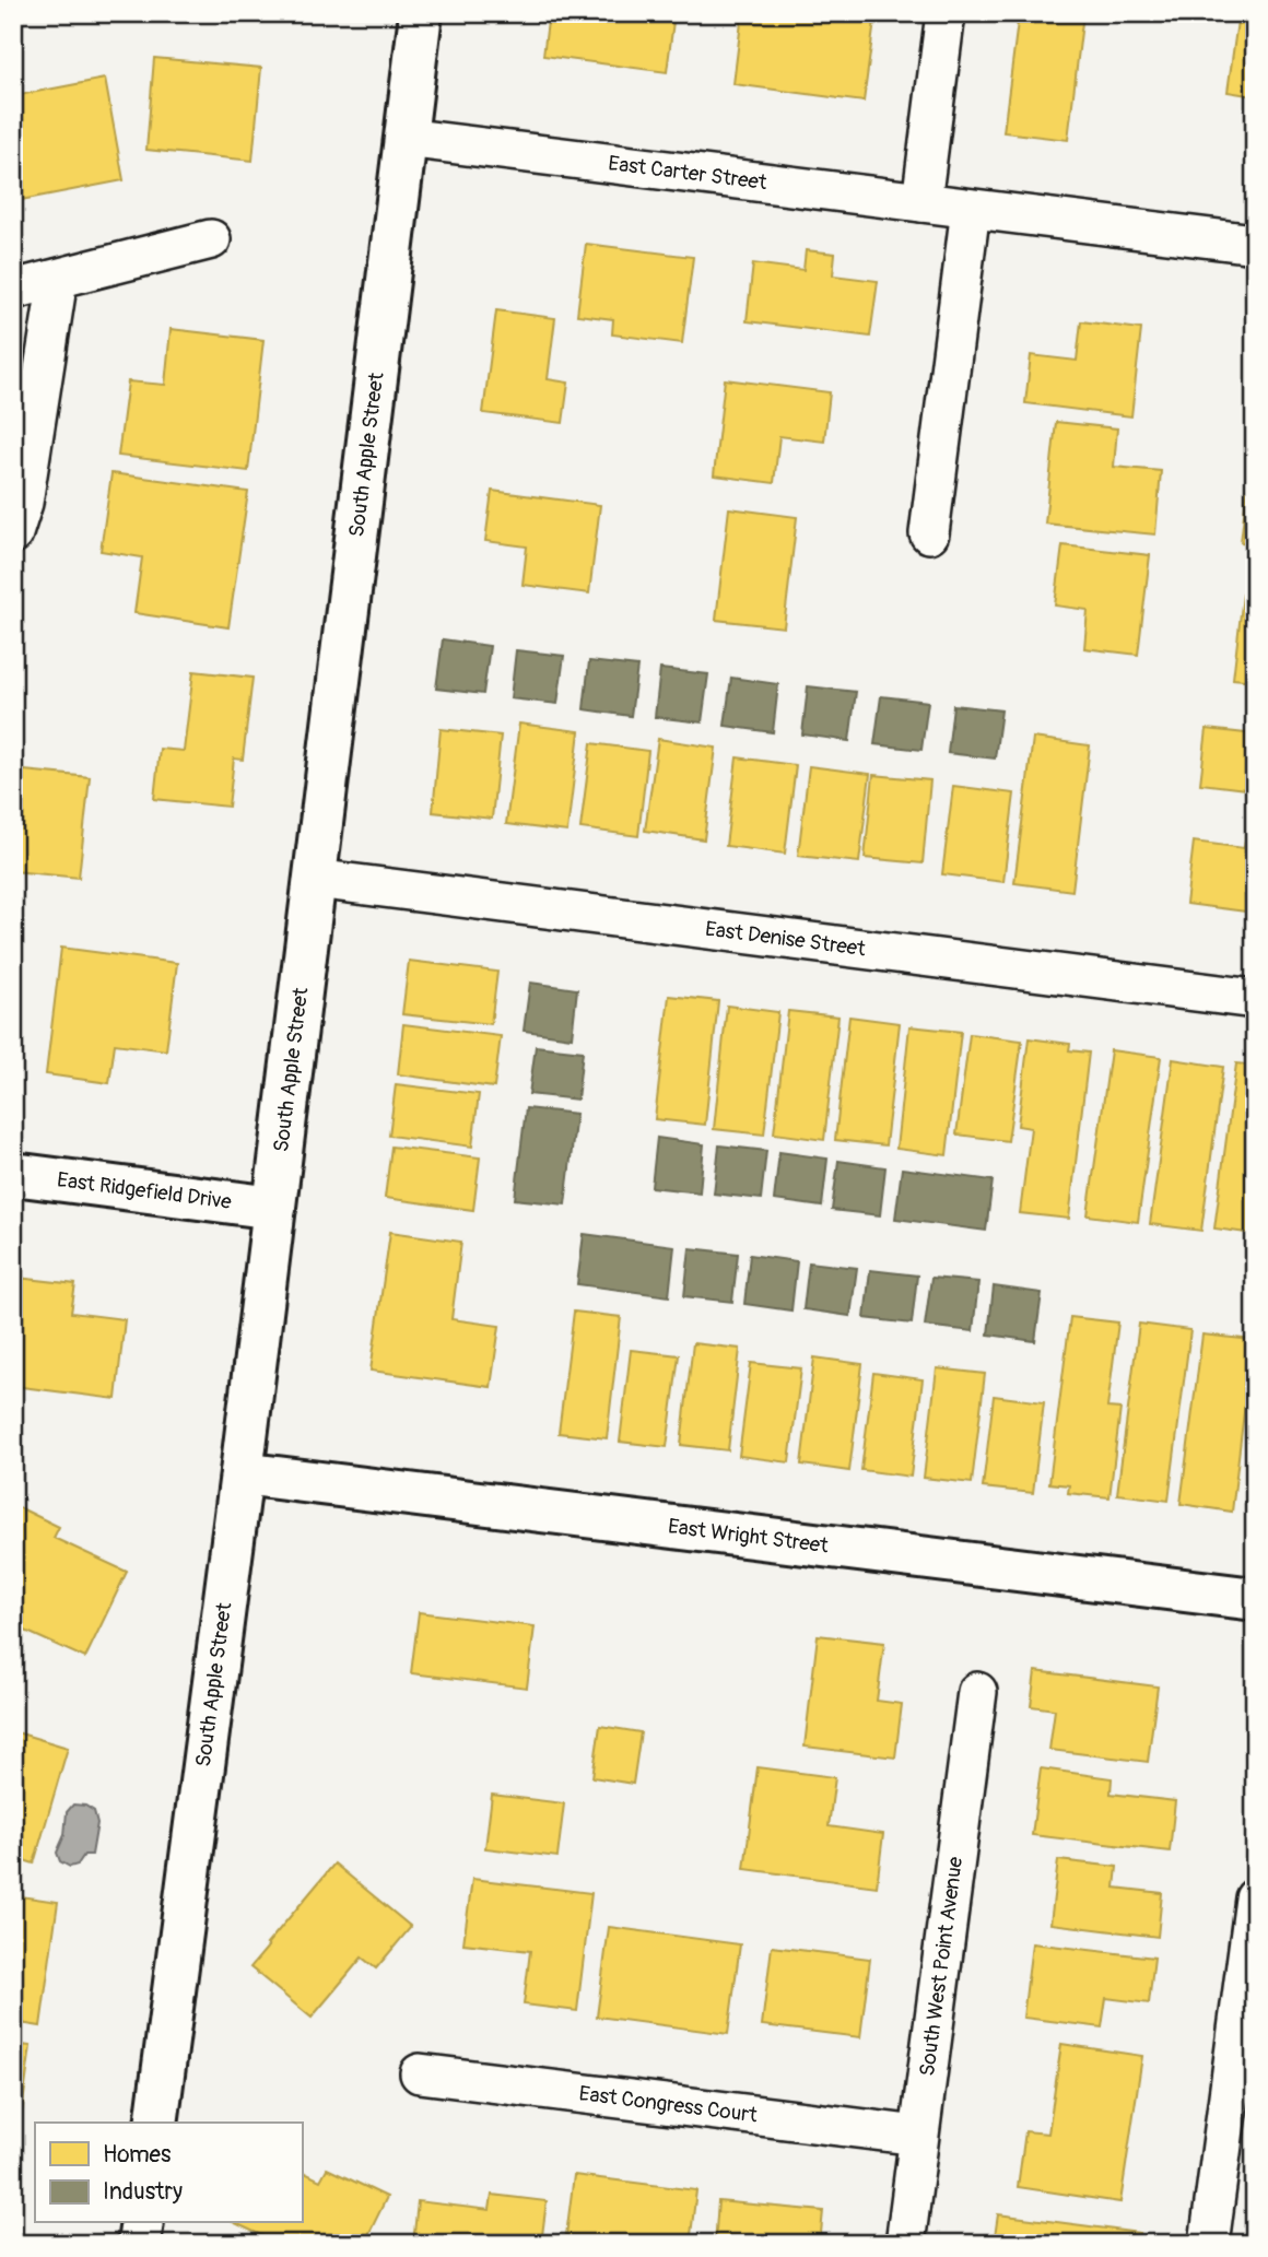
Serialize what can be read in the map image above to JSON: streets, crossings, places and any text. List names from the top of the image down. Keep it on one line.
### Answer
{"streets":{"main road":["South Apple Street","East Ridgefield Drive","East Wright Street"],"street":["East Carter Street","East Denise Street","South West Point Avenue","East Congress Court"]},"crossings":[["East Carter Street","South Apple Street"],["South Apple Street","East Denise Street"],["South Apple Street","East Ridgefield Drive"],["South Apple Street","East Wright Street"],["South West Point Avenue","East Congress Court"]],"legend":["Homes","Industry"]}
